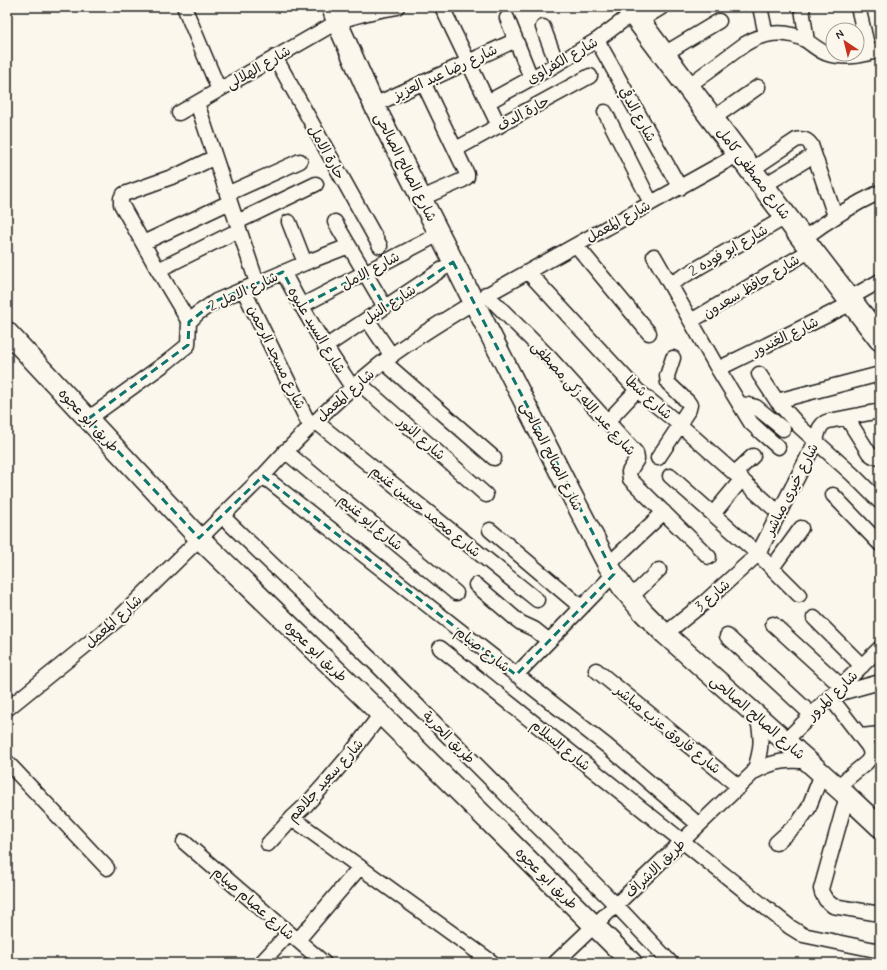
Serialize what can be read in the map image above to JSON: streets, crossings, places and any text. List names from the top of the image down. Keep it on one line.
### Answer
{"streets":{"main road":["شارع مصطفى كامل"],"street":["شارع الكفراوى","شارع الهلالى","شارع رضا عبد العزيز","حارة الدف","شارع الدقي","حارة الامل","شارع الصالح الصالحى","شارع المعمل","شارع ابو فوده 2","شارع الامل","شارع حافظ سعدون","شارع الامل 2","شارع النيل","شارع السيد عليوه","شارع الغندور","شارع مسجد الرحمن","شارع شطا","شارع عبد الله زكى مصطفى","طريق ابو عجوه","شارع النور","شارع خيرى مباشر","شارع محمد حسين غنيم","شارع ابو غنيم","شارع 3","شارع صيام","شارع المرور","شارع فاروق عزب مباشر","طريق الحرية","شارع السلام","شارع سعيد جلاهم","طريق الاشراف","شارع عصام صيام"]},"crossings":[["شارع الكفراوى","شارع الدقي"],["شارع الكفراوى","شارع مصطفى كامل"],["شارع الهلالى","حارة الامل"],["شارع الهلالى","شارع الصالح الصالحى"],["شارع رضا عبد العزيز","شارع الصالح الصالحى"],["شارع الدقي","شارع المعمل"],["شارع الصالح الصالحى","شارع المعمل"],["شارع الصالح الصالحى","شارع الامل"],["شارع الصالح الصالحى","شارع النيل"],["شارع الصالح الصالحى","شارع عبد الله زكى مصطفى"],["شارع الصالح الصالحى","شارع 3"],["شارع الصالح الصالحى","شارع المرور"],["شارع الصالح الصالحى","طريق الاشراف"],["شارع مصطفى كامل","شارع المعمل"],["شارع مصطفى كامل","شارع ابو فوده 2"],["شارع مصطفى كامل","شارع حافظ سعدون"],["شارع مصطفى كامل","شارع الغندور"],["شارع المعمل","شارع السيد عليوه"],["شارع المعمل","شارع مسجد الرحمن"],["شارع المعمل","شارع شطا"],["شارع المعمل","شارع عبد الله زكى مصطفى"],["شارع المعمل","طريق ابو عجوه"],["شارع المعمل","شارع النور"],["شارع المعمل","شارع محمد حسين غنيم"],["شارع المعمل","شارع ابو غنيم"],["شارع المعمل","شارع صيام"],["شارع المعمل","طريق الحرية"],["شارع الامل","شارع السيد عليوه"],["شارع الامل 2","شارع السيد عليوه"],["شارع الامل 2","شارع مسجد الرحمن"],["شارع النيل","شارع السيد عليوه"],["شارع السيد عليوه","شارع النور"],["شارع مسجد الرحمن","شارع محمد حسين غنيم"],["شارع شطا","شارع خيرى مباشر"],["طريق ابو عجوه","شارع سعيد جلاهم"],["طريق ابو عجوه","طريق الاشراف"],["شارع خيرى مباشر","شارع 3"],["شارع صيام","طريق الاشراف"],["شارع فاروق عزب مباشر","طريق الاشراف"],["طريق الحرية","طريق الاشراف"],["شارع السلام","طريق الاشراف"]],"north":"top left"}
